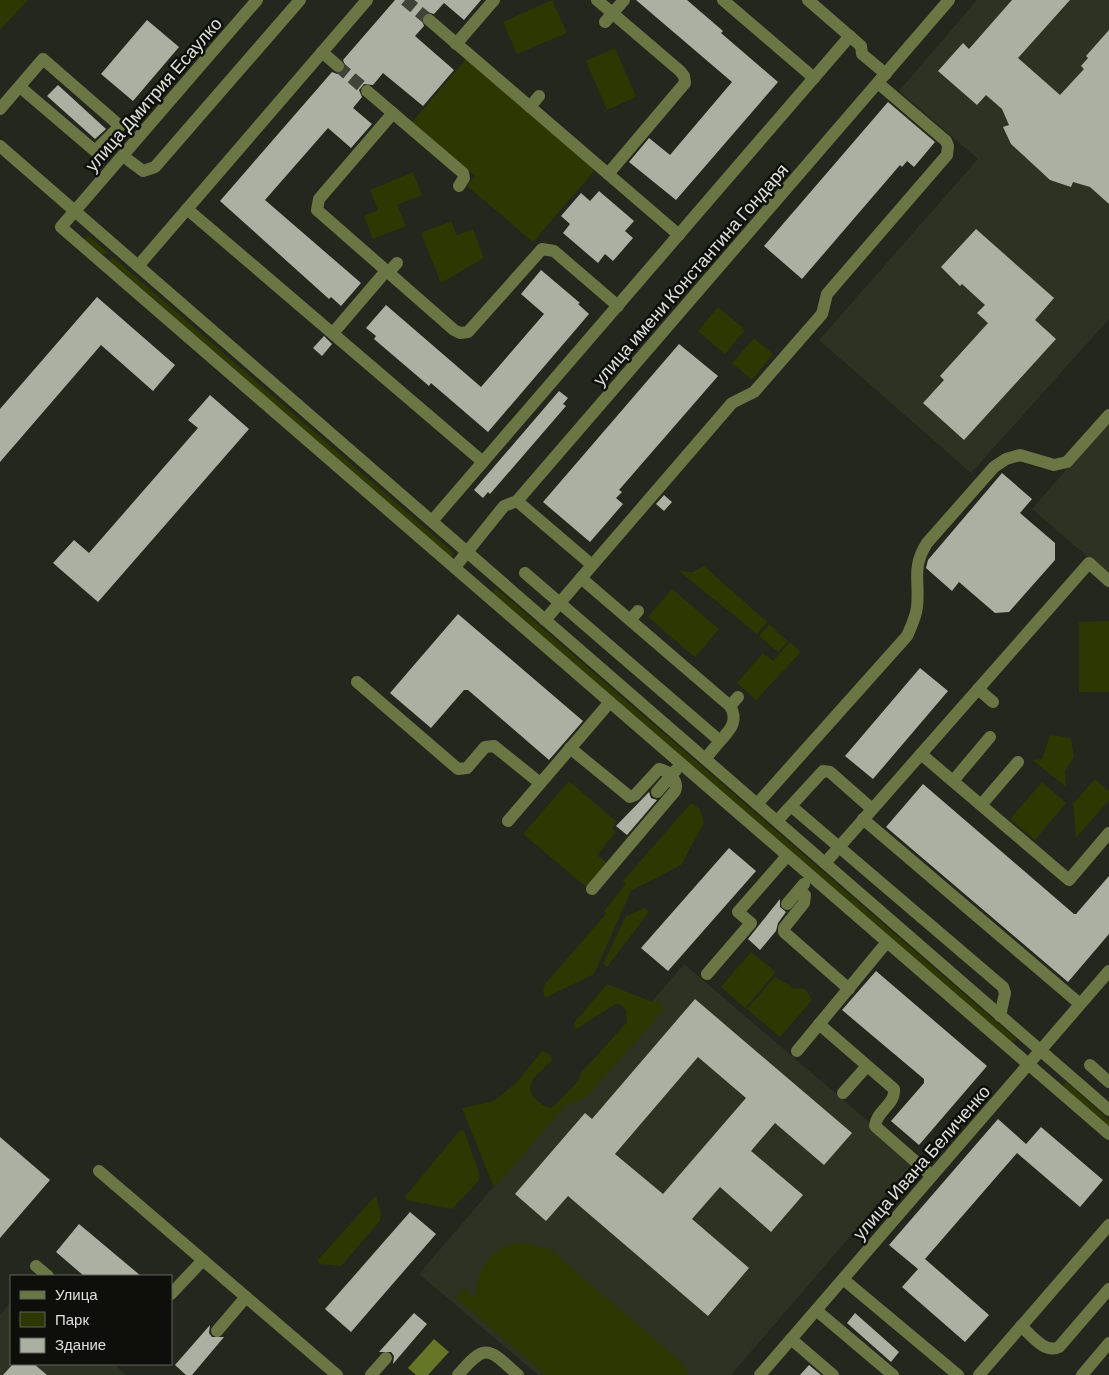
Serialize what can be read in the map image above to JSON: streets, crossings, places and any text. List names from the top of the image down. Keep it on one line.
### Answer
{"streets":{"street":["улица Дмитрия Есаулко","улица имени Константина Гондаря","улица Ивана Беличенко"]},"crossings":[["улица Дмитрия Есаулко","улица имени Константина Гондаря"]],"legend":["Улица","Парк","Здание"]}
